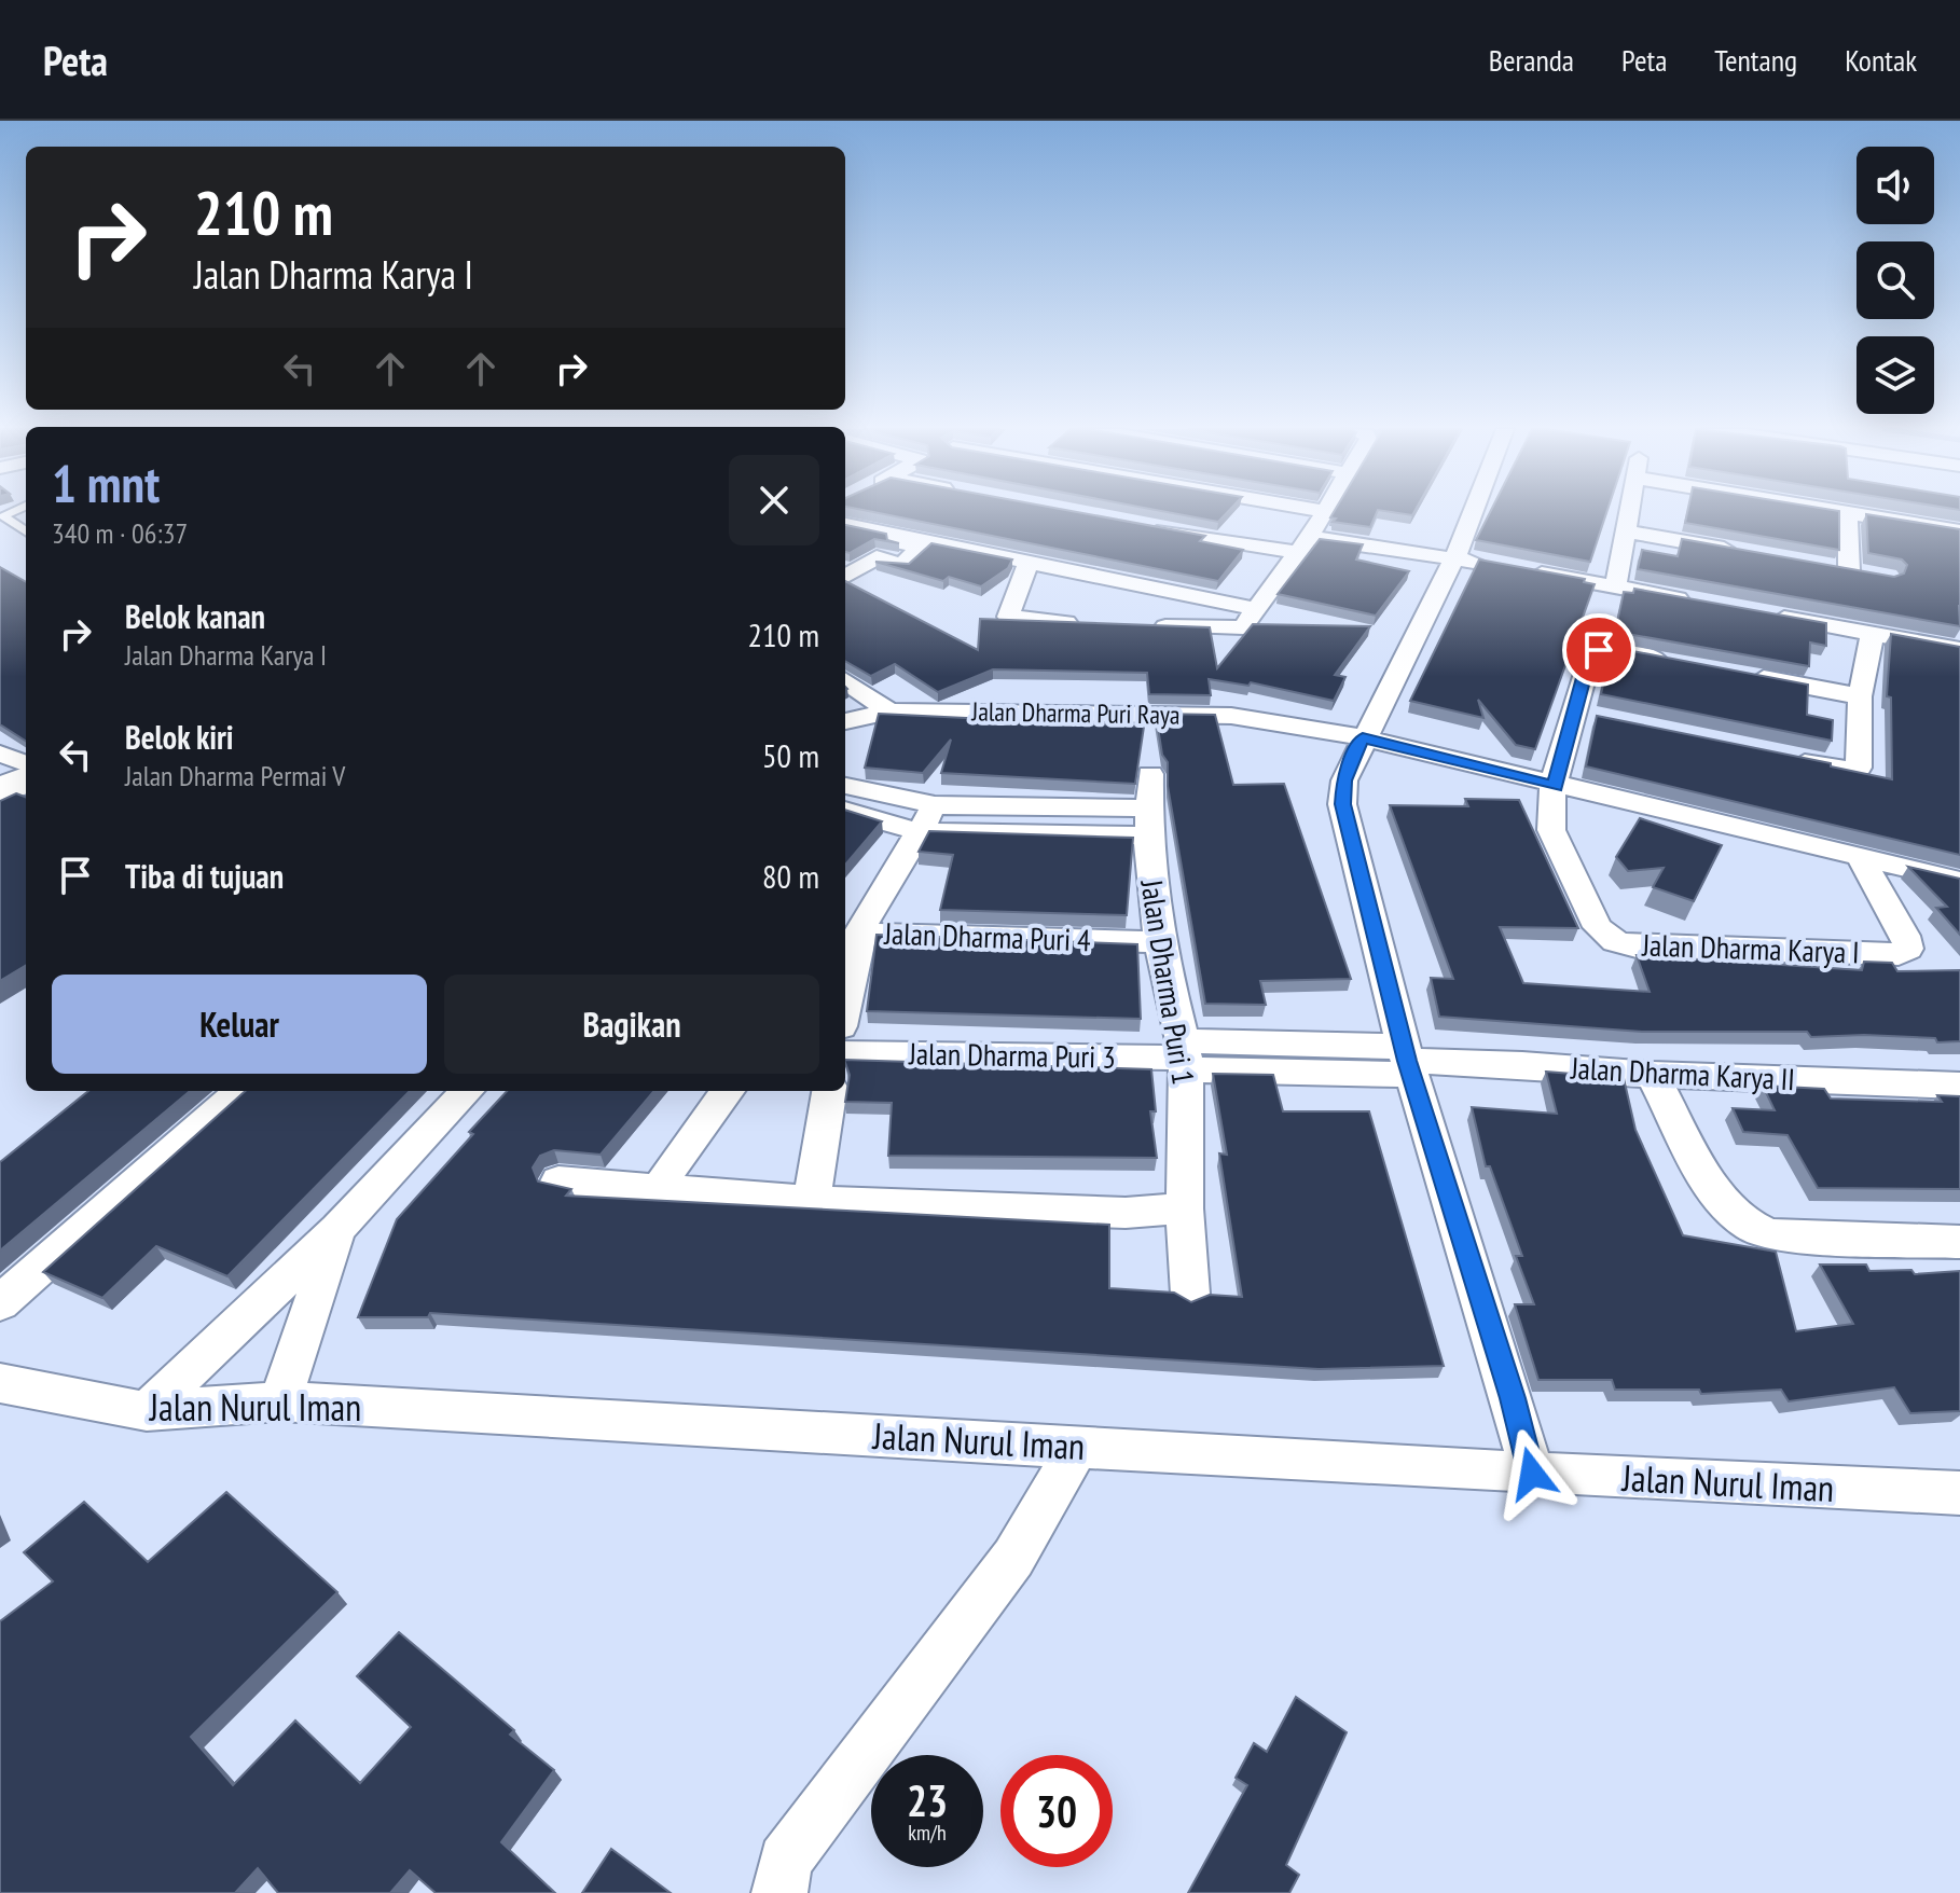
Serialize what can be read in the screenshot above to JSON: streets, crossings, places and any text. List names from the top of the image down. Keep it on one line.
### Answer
{"streets":{"street":["Jalan Dharma Puri Raya","Jalan Dharma Puri 4","Jalan Dharma Karya I","Jalan Dharma Puri 1","Jalan Dharma Puri 3","Jalan Dharma Karya II","Jalan Nurul Iman"]},"crossings":[["Jalan Dharma Puri 4","Jalan Dharma Puri 1"],["Jalan Dharma Puri 1","Jalan Dharma Puri 3"],["Jalan Dharma Puri 3","Jalan Dharma Karya II"]],"page":{"header":"Peta","nav":["Beranda","Peta","Tentang","Kontak"],"turn":["210 m","Jalan Dharma Karya I"],"heading":["1 mnt","340 m · 06:37"],"list":[{"name":"Belok kanan","note":"Jalan Dharma Karya I","value":"210 m"},{"name":"Belok kiri","note":"Jalan Dharma Permai V","value":"50 m"},{"name":"Tiba di tujuan","value":"80 m"}],"buttons":["Keluar","Bagikan"],"speed":"23 km/h","limit":"30"}}
